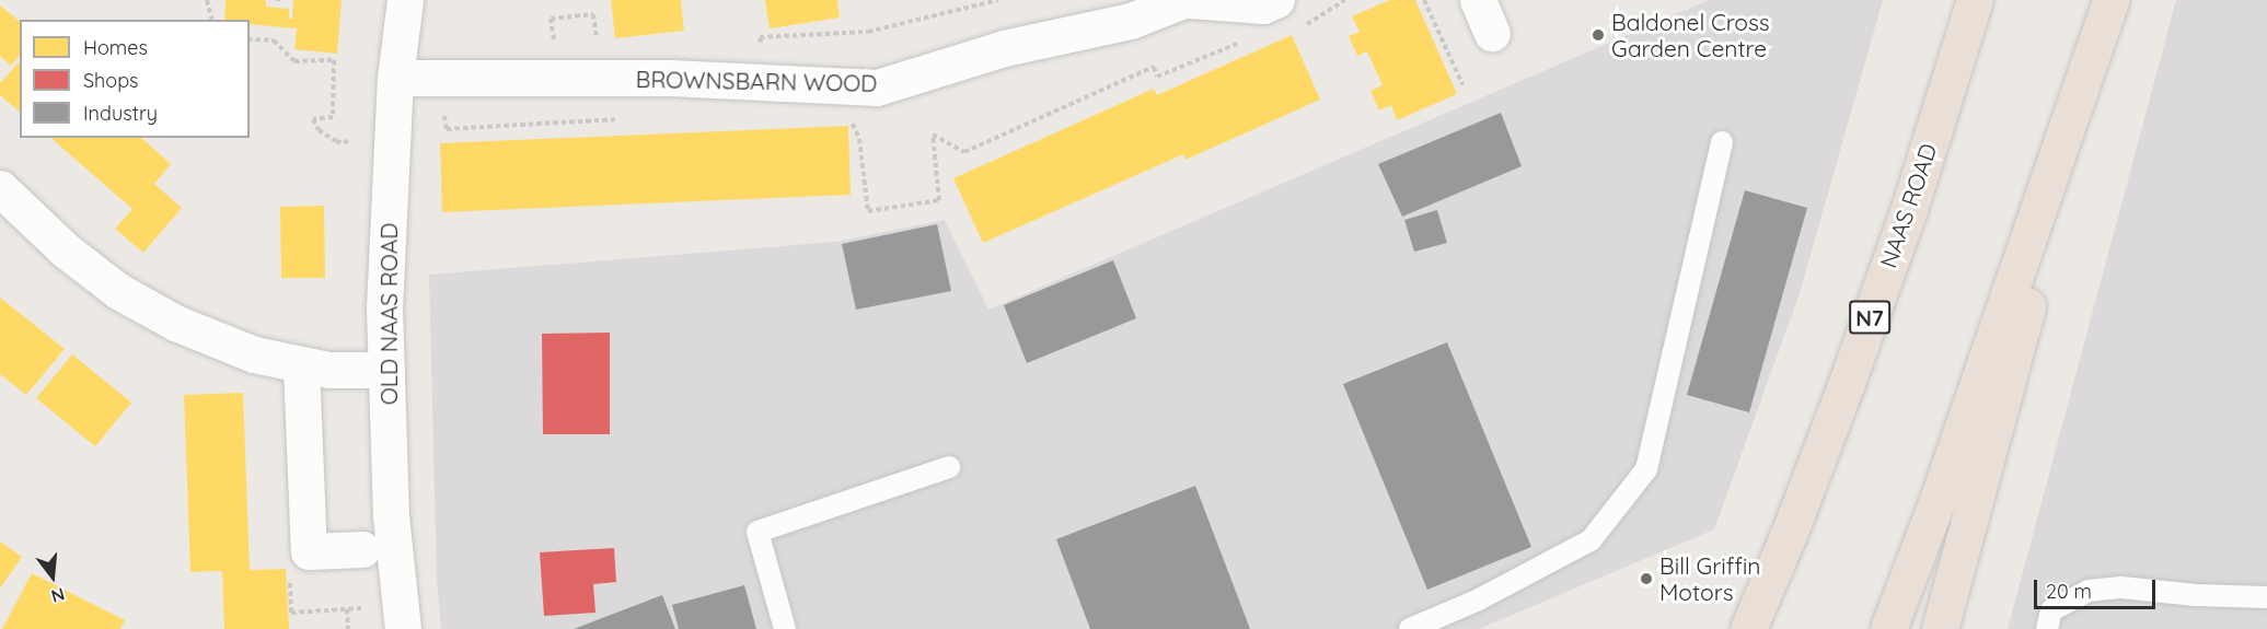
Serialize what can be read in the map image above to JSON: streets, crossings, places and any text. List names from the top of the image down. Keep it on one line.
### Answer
{"streets":{"highway":["NAAS ROAD","N7"],"street":["BROWNSBARN WOOD","OLD NAAS ROAD"]},"crossings":[["BROWNSBARN WOOD","OLD NAAS ROAD"]],"places":["Baldonel Cross Garden Centre","Bill Griffin Motors"],"legend":["Homes","Shops","Industry"],"scale_bar":"20 m","north":"bottom"}
